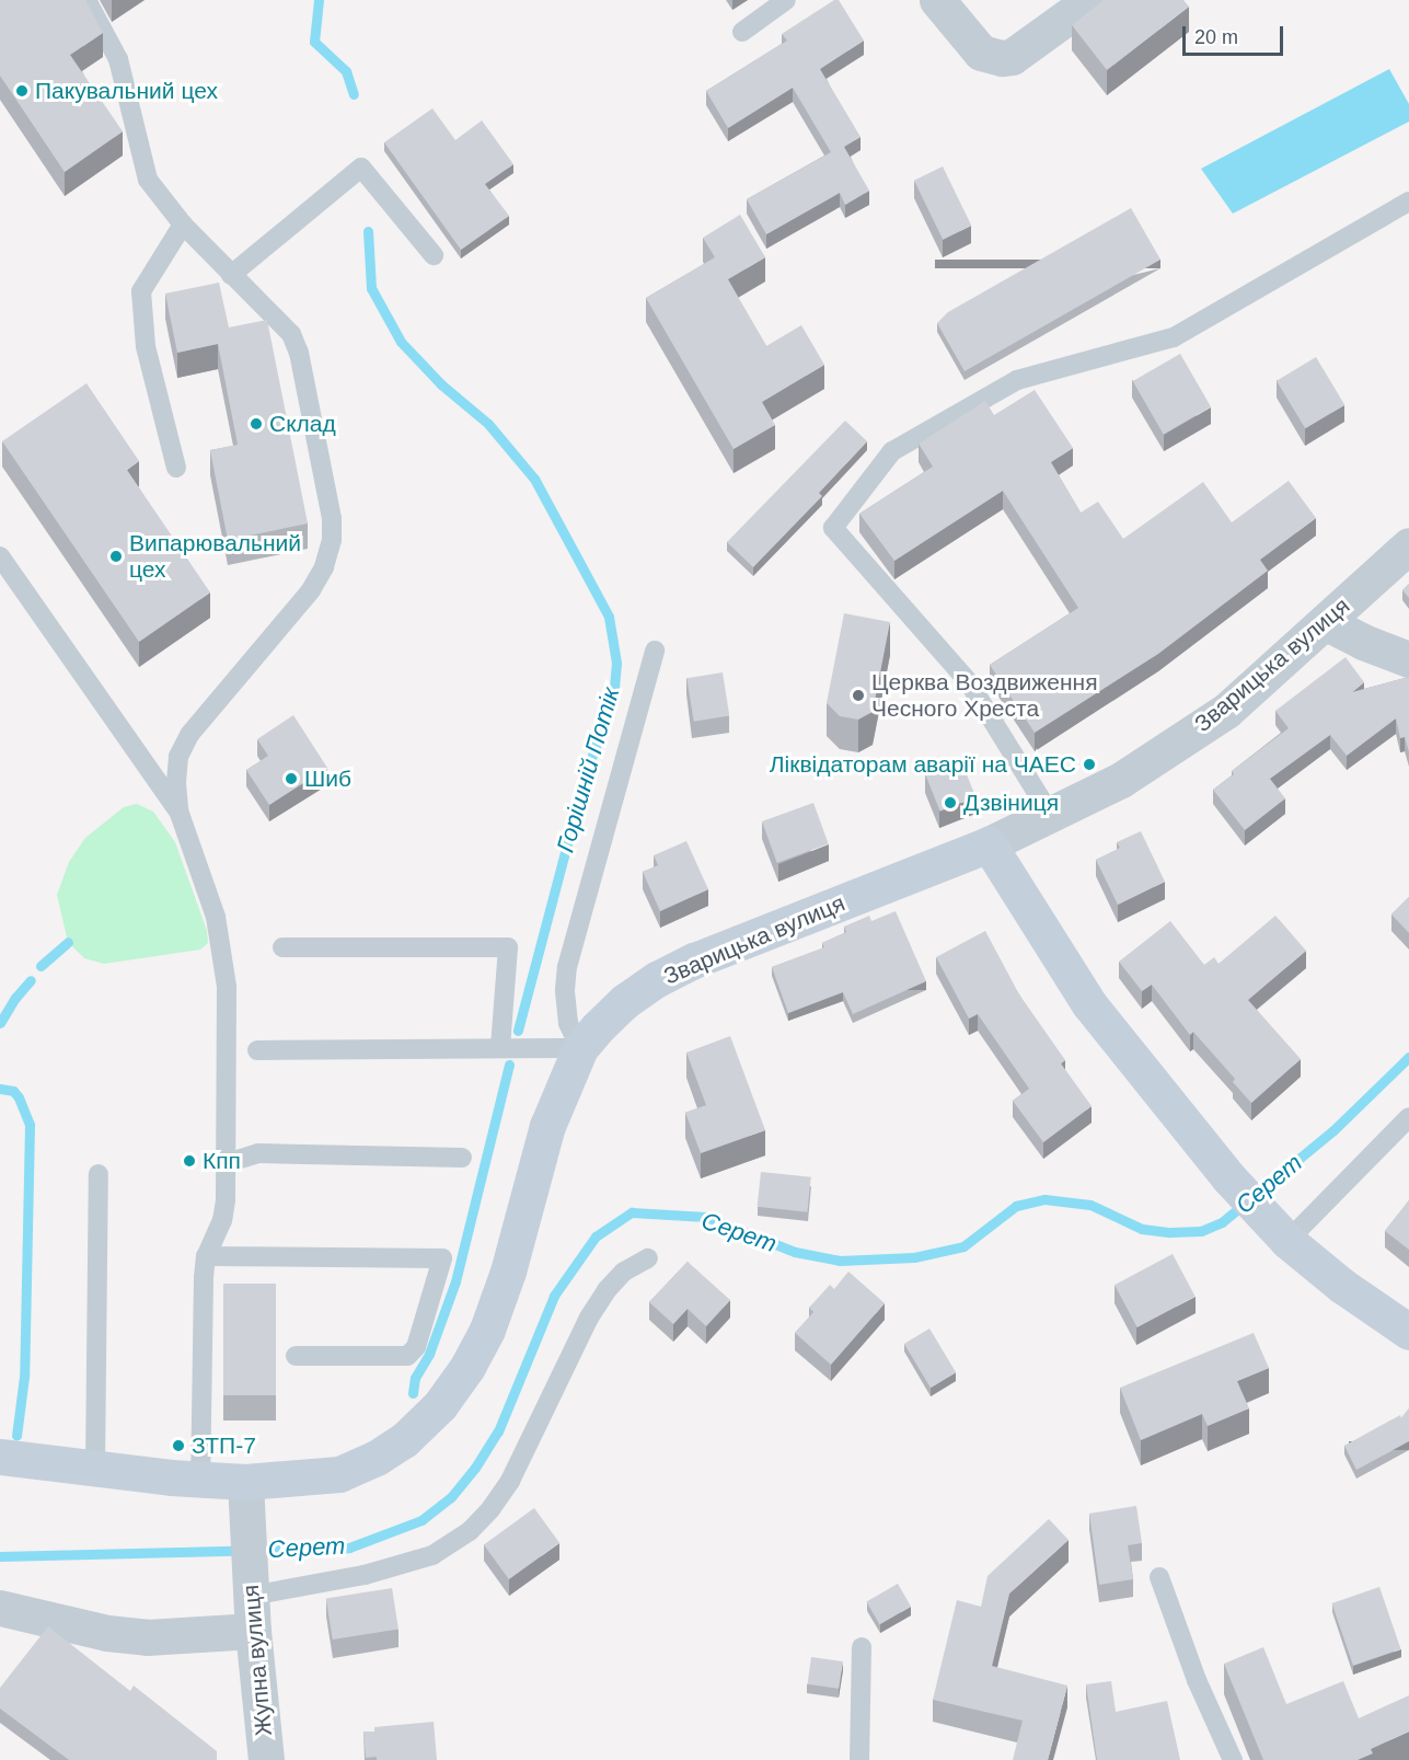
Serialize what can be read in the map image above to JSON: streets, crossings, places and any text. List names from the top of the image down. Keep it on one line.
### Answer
{"streets":{"street":["Зварицька вулиця","Жупна вулиця"]},"crossings":[["Зварицька вулиця","Жупна вулиця"]],"water":["Горішній Потік","Серет"],"places":["Пакувальний цех","Склад","Випарювальний цех","Церква Воздвиження Чесного Хреста","Ліквідаторам аварії на ЧАЕС","Шиб","Дзвіниця","Кпп","ЗТП-7"],"scale_bar":"20 m"}
